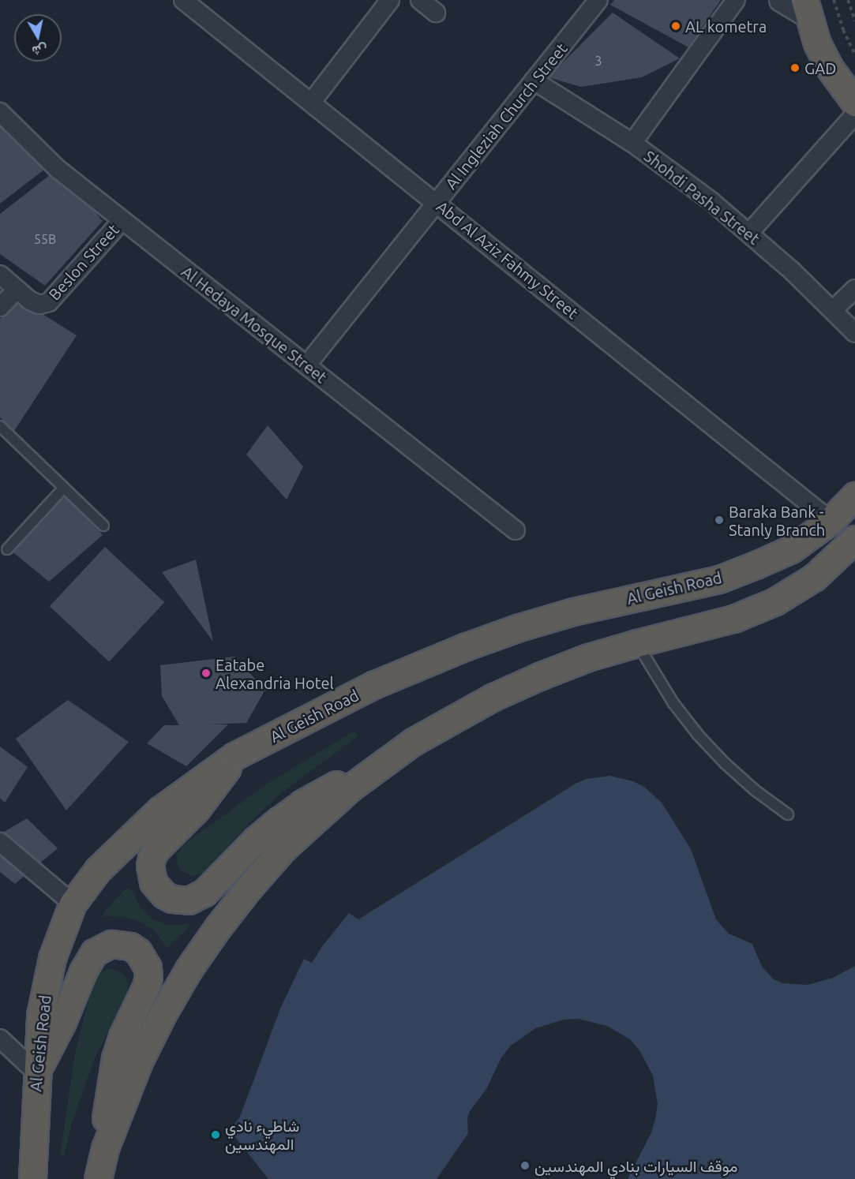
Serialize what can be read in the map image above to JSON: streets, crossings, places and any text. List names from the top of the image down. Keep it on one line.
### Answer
{"streets":{"highway":["Al Geish Road"],"street":["Al Ingleziah Church Street","Shohdi Pasha Street","Abd Al Aziz Fahmy Street","Beslon Street","Al Hedaya Mosque Street"]},"crossings":[["Al Ingleziah Church Street","Shohdi Pasha Street"],["Al Ingleziah Church Street","Abd Al Aziz Fahmy Street"],["Al Ingleziah Church Street","Al Hedaya Mosque Street"],["Abd Al Aziz Fahmy Street","Al Geish Road"],["Beslon Street","Al Hedaya Mosque Street"]],"places":["AL kometra","GAD","Baraka Bank - Stanly Branch","Eatabe Alexandria Hotel","شاطيء نادي المهندسين","موقف السيارات بنادي المهندسين"],"house_numbers":["3","55B"],"north":"bottom"}
